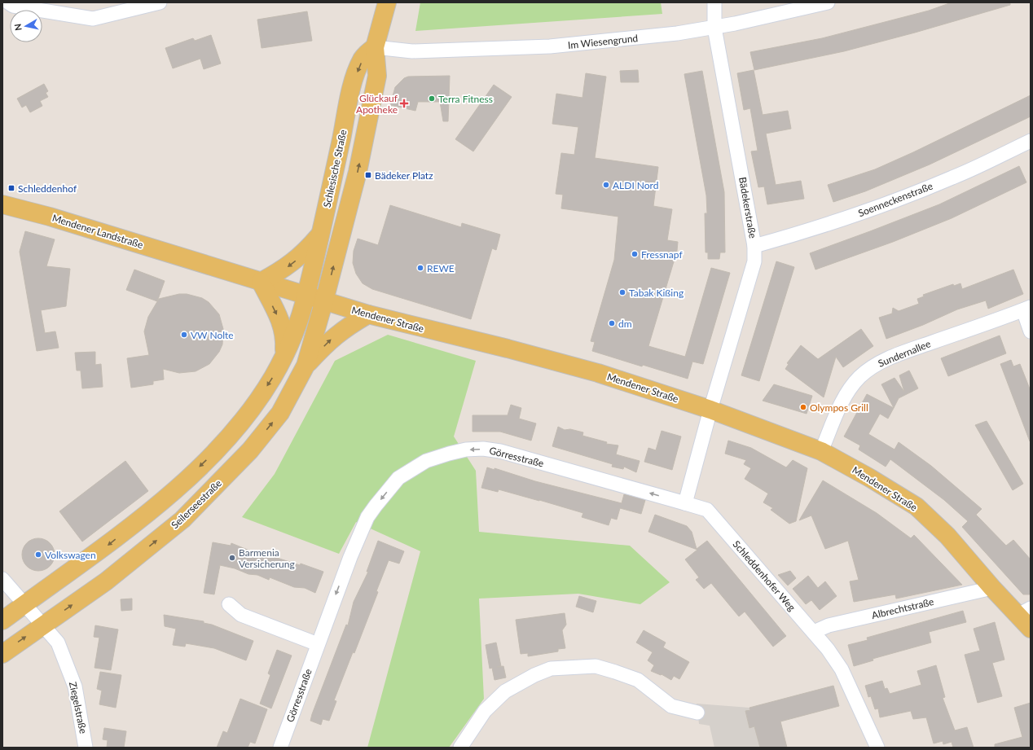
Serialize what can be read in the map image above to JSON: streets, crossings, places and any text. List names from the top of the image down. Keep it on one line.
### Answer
{"streets":{"main road":["Schlesische Straße","Mendener Landstraße","Mendener Straße","Seilerseestraße"],"street":["Im Wiesengrund","Soenneckenstraße","Bädekerstraße","Sundernallee","Görresstraße","Schleddenhofer Weg","Albrechtstraße","Ziegelstraße"]},"crossings":[["Im Wiesengrund","Schlesische Straße"],["Im Wiesengrund","Bädekerstraße"],["Schlesische Straße","Mendener Straße"],["Soenneckenstraße","Bädekerstraße"],["Bädekerstraße","Mendener Straße"],["Mendener Landstraße","Mendener Straße"],["Mendener Straße","Sundernallee"],["Mendener Straße","Seilerseestraße"],["Mendener Straße","Albrechtstraße"],["Görresstraße","Schleddenhofer Weg"],["Seilerseestraße","Ziegelstraße"],["Schleddenhofer Weg","Albrechtstraße"]],"one_way":["Görresstraße"],"places":{"other":["Terra Fitness","ALDI Nord","Fressnapf","REWE","Tabak Kißing","dm","VW Nolte","Olympos Grill","Volkswagen","Barmenia Versicherung"],"health":["Glückauf Apotheke"],"transit":["Bädeker Platz","Schleddenhof"]},"north":"left"}
